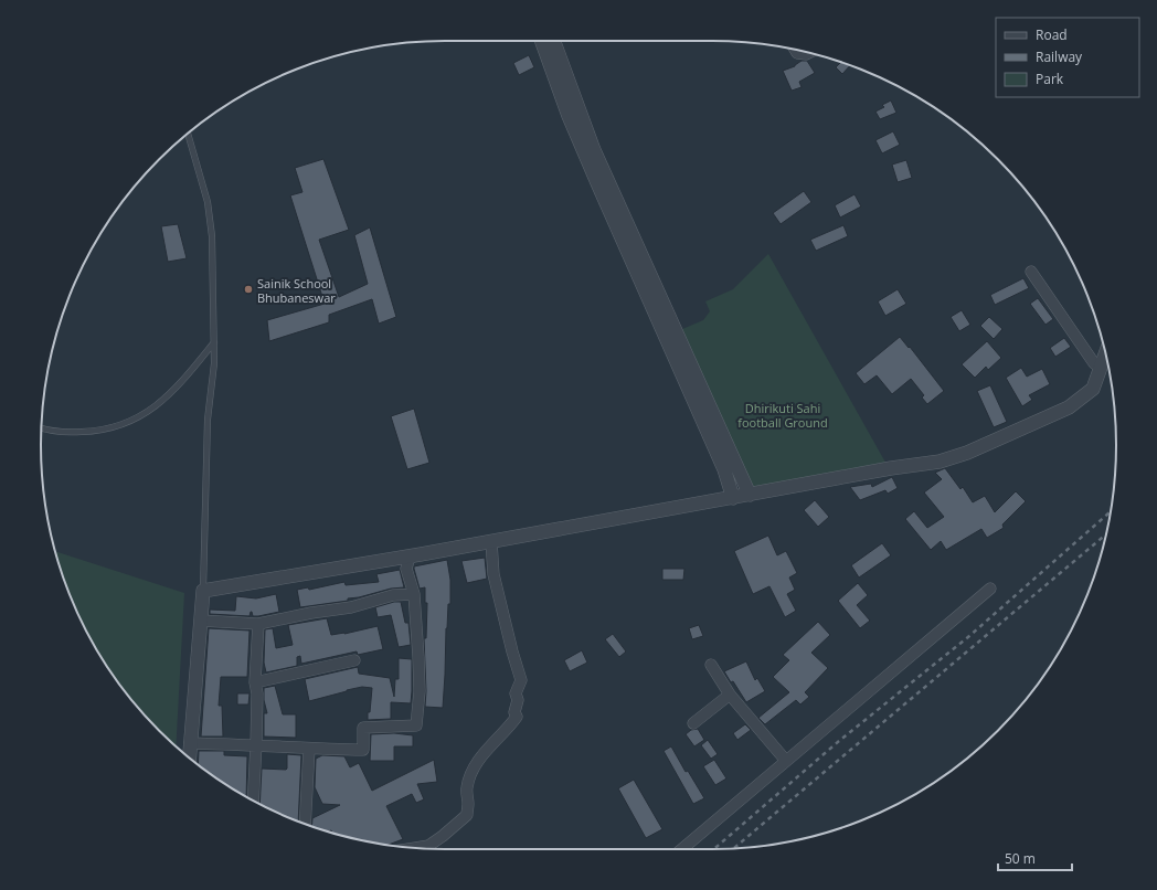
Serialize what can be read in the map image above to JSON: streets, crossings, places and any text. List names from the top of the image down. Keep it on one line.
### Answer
{"parks":["Dhirikuti Sahi football Ground"],"places":["Sainik School Bhubaneswar"],"legend":["Road","Railway","Park"],"scale_bar":"50 m"}
